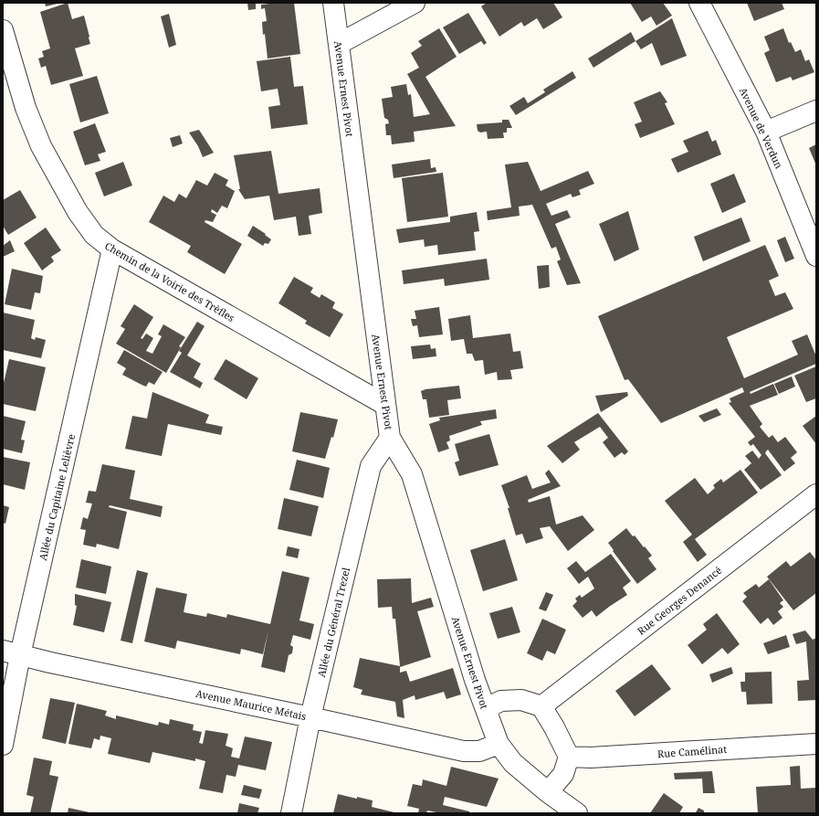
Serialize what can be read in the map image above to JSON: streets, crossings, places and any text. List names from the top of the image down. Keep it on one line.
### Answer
{"streets":{"street":["Avenue Ernest Pivot","Avenue de Verdun","Chemin de la Voirie des Trèfles","Allée du Capitaine Lelièvre","Rue Georges Denancé","Allée du Général Trezel","Avenue Maurice Métais","Rue Camélinat"]},"crossings":[["Avenue Ernest Pivot","Chemin de la Voirie des Trèfles"],["Avenue Ernest Pivot","Allée du Général Trezel"],["Avenue Ernest Pivot","Avenue Maurice Métais"],["Chemin de la Voirie des Trèfles","Allée du Capitaine Lelièvre"],["Allée du Capitaine Lelièvre","Avenue Maurice Métais"],["Allée du Général Trezel","Avenue Maurice Métais"]]}
